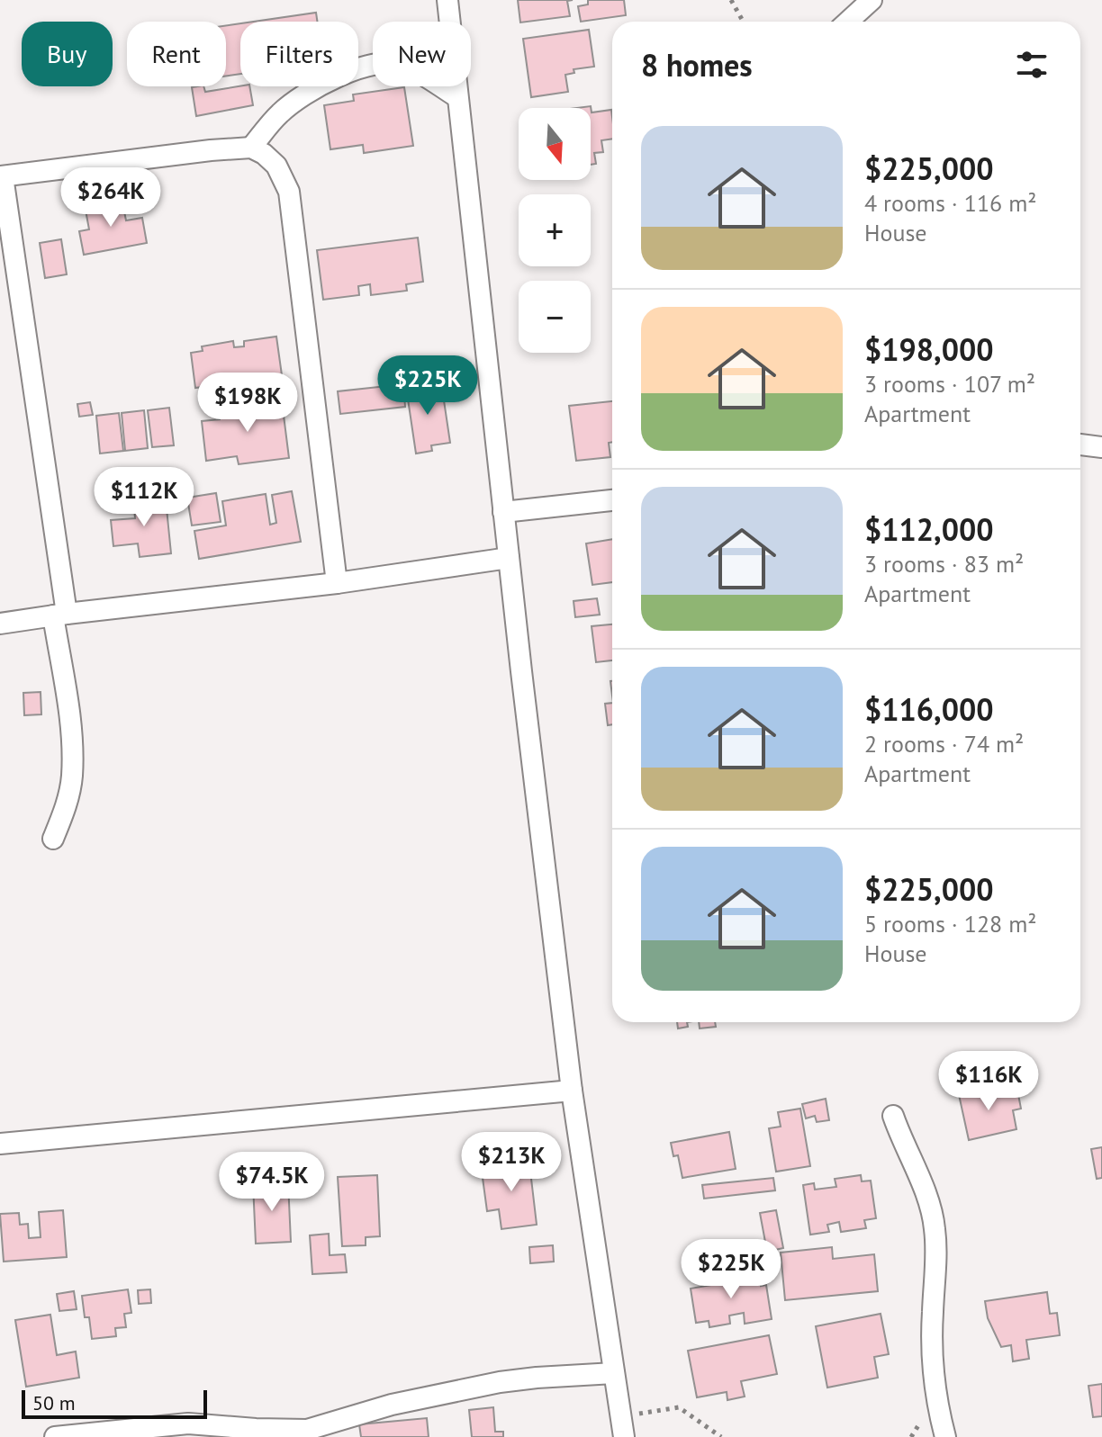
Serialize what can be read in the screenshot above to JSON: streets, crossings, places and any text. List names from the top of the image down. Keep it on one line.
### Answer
{"scale_bar":"50 m","north":"bottom","page":{"chip":["Buy","Rent","Filters","New"],"heading":"8 homes","map_buttons":["+","−"],"list":[{"name":"$225,000","note":"4 rooms · 116 m² · House"},{"name":"$198,000","note":"3 rooms · 107 m² · Apartment"},{"name":"$112,000","note":"3 rooms · 83 m² · Apartment"},{"name":"$116,000","note":"2 rooms · 74 m² · Apartment"},{"name":"$225,000","note":"5 rooms · 128 m² · House"}],"price":["$264K","$225K","$198K","$112K","$116K","$213K","$74.5K","$225K"],"scale":"50 m"}}
